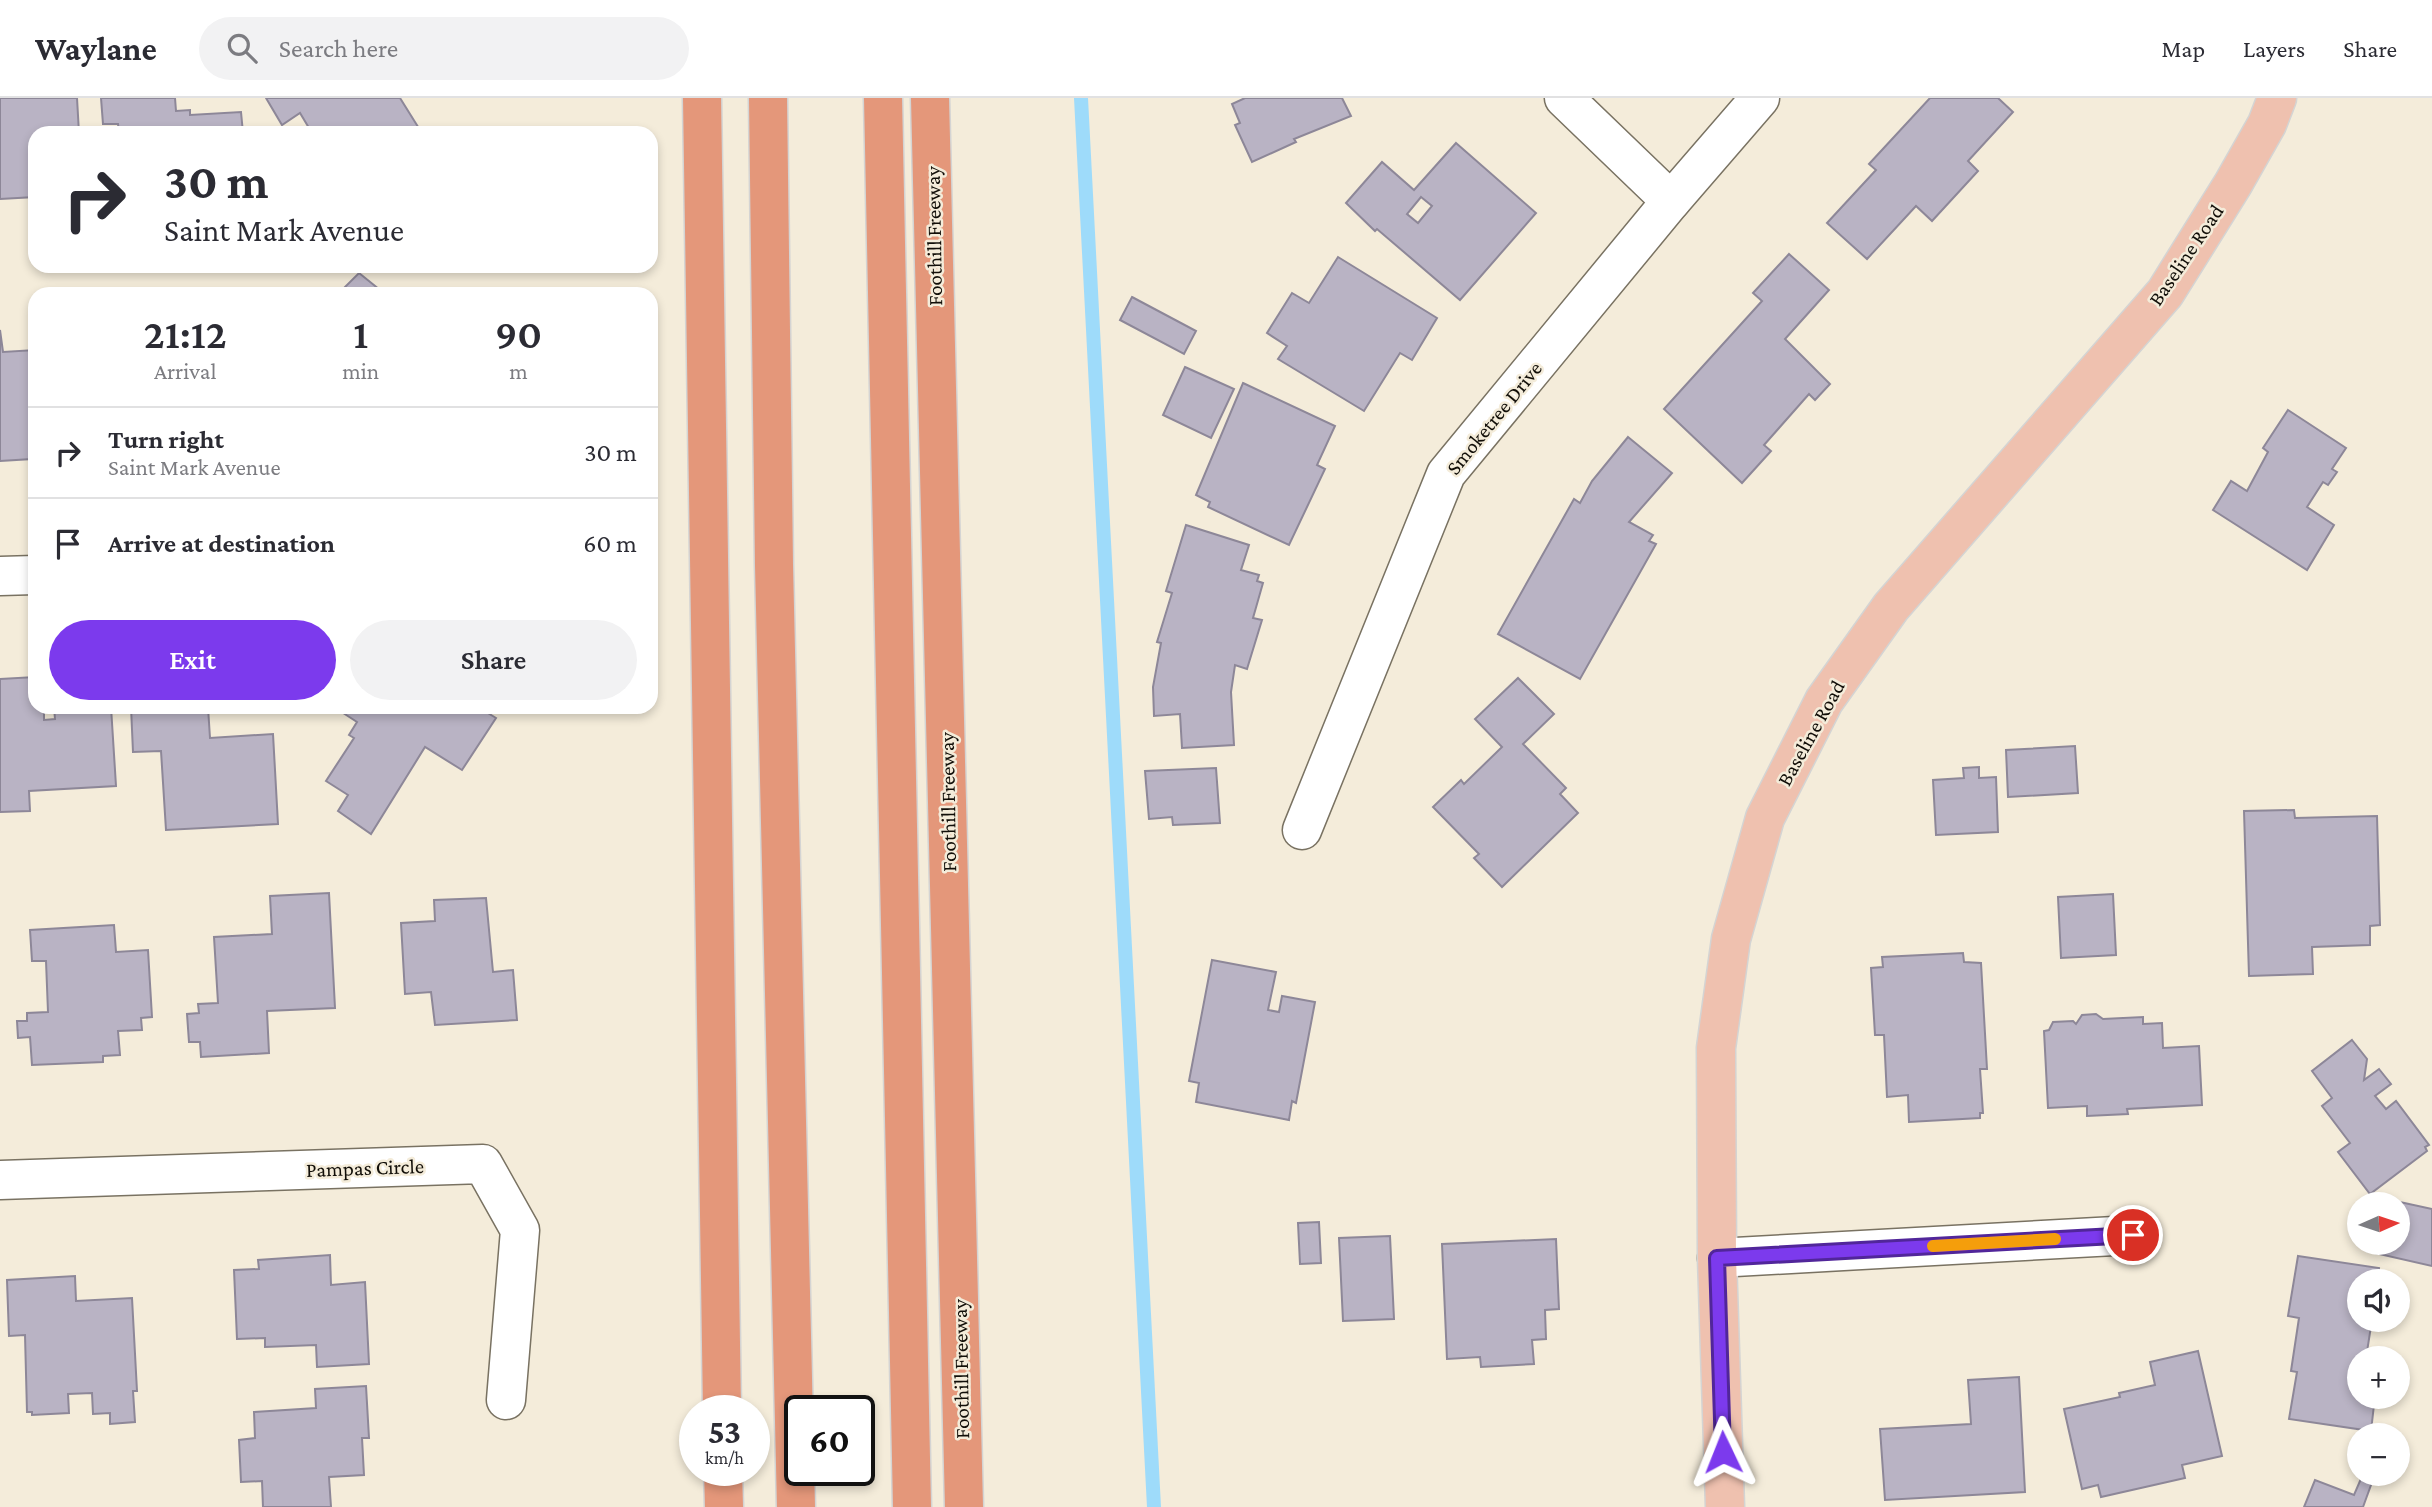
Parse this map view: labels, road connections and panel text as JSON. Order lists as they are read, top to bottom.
{
  "streets": {
    "highway": ["Foothill Freeway"],
    "main road": ["Baseline Road"],
    "street": ["Smoketree Drive", "Pampas Circle"]
  },
  "north": "right",
  "page": {
    "header": "Waylane",
    "search": "Search here",
    "nav": ["Map", "Layers", "Share"],
    "turn": ["30 m", "Saint Mark Avenue"],
    "eta": [
      "21:12",
      "Arrival",
      "1",
      "min",
      "90",
      "m"
    ],
    "list": [
      {
        "name": "Turn right",
        "note": "Saint Mark Avenue",
        "value": "30 m"
      },
      {
        "name": "Arrive at destination",
        "value": "60 m"
      }
    ],
    "buttons": ["Exit", "Share"],
    "map_buttons": ["+", "−"],
    "speed": "53 km/h",
    "limit": "60"
  }
}
